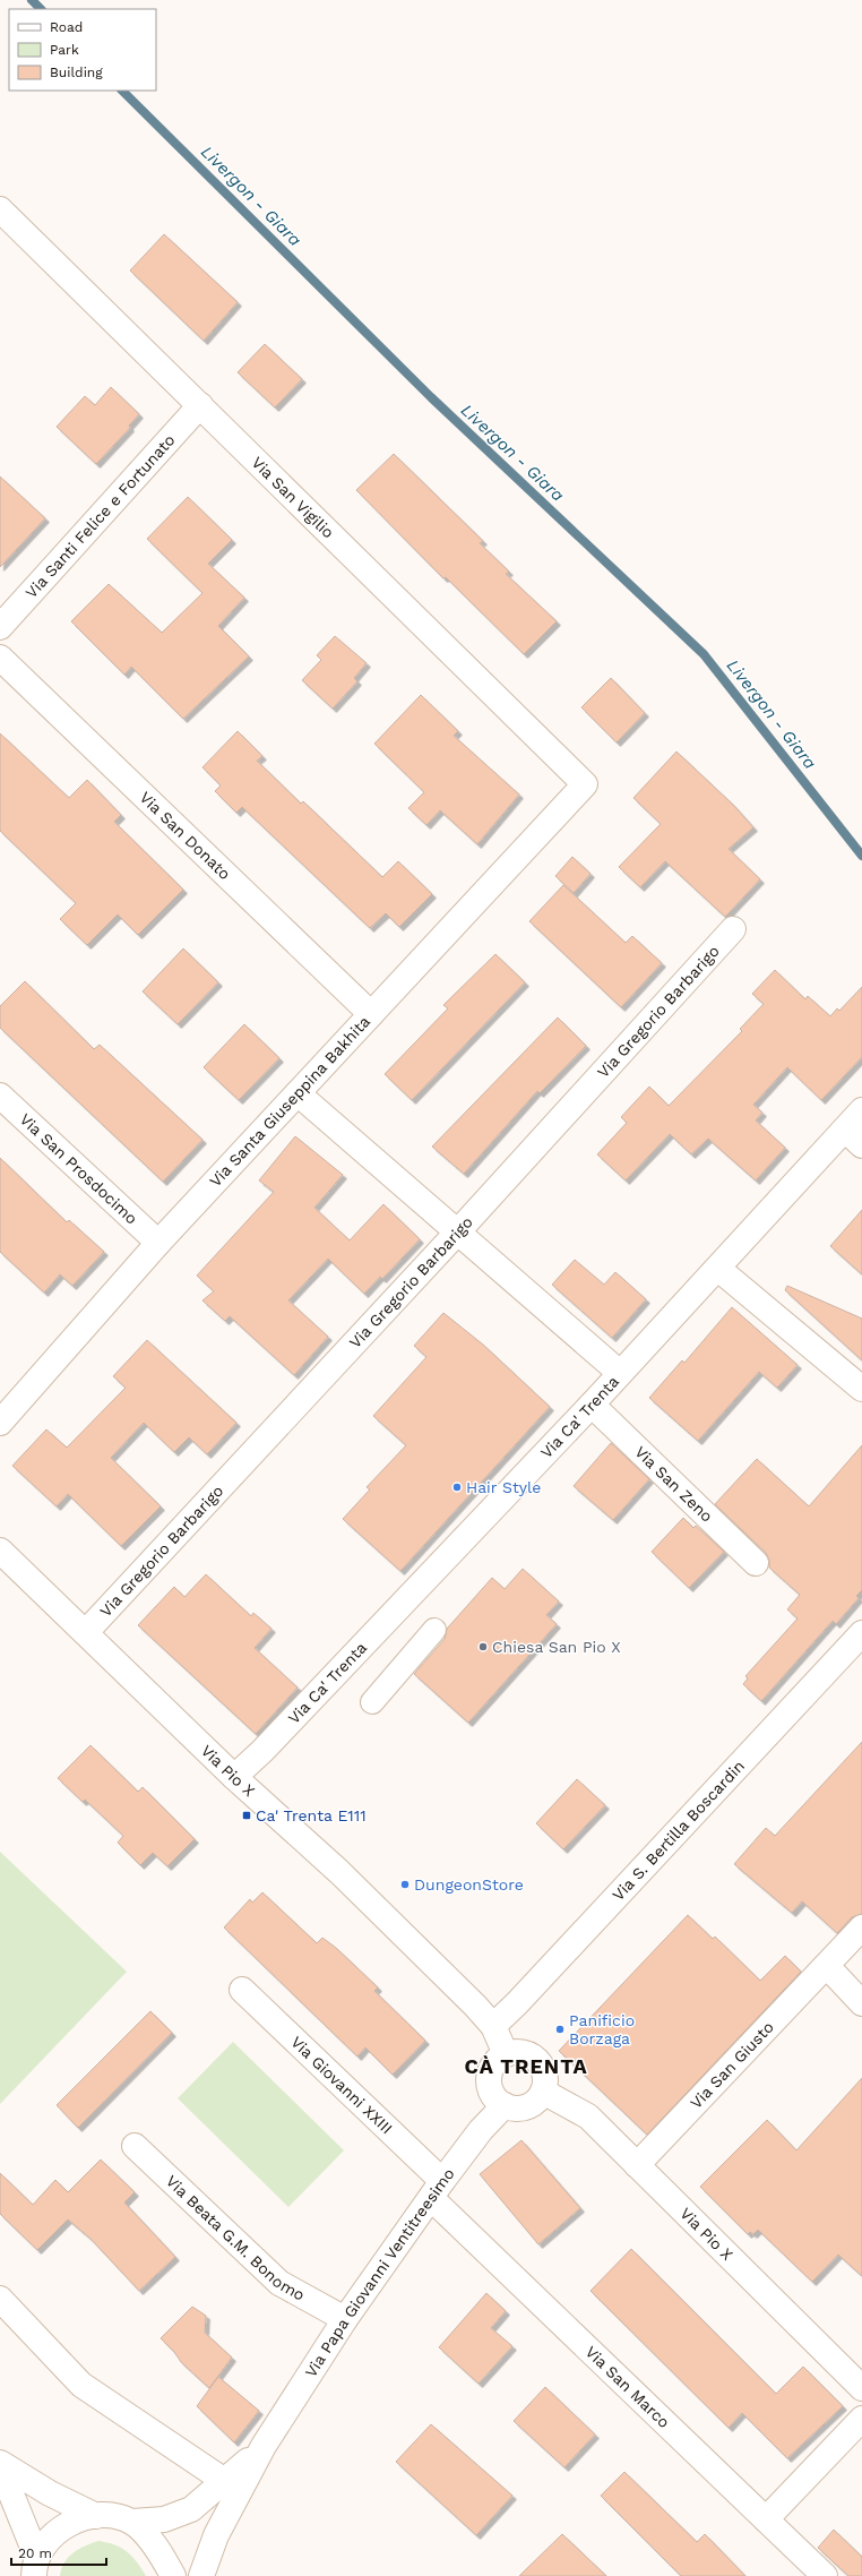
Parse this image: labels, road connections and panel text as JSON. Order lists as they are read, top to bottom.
{
  "streets": {
    "street": [
      "Via San Vigilio",
      "Via Santi Felice e Fortunato",
      "Via San Donato",
      "Via Gregorio Barbarigo",
      "Via Santa Giuseppina Bakhita",
      "Via San Prosdocimo",
      "Via Ca' Trenta",
      "Via San Zeno",
      "Via Pio X",
      "Via S. Bertilla Boscardin",
      "Via San Giusto",
      "Via Giovanni XXIII",
      "Via Beata G.M. Bonomo",
      "Via Papa Giovanni Ventitreesimo",
      "Via San Marco"
    ]
  },
  "crossings": [
    ["Via San Vigilio", "Via Santi Felice e Fortunato"],
    ["Via San Vigilio", "Via Santa Giuseppina Bakhita"],
    ["Via San Donato", "Via Santa Giuseppina Bakhita"],
    ["Via Gregorio Barbarigo", "Via Pio X"],
    ["Via Santa Giuseppina Bakhita", "Via San Prosdocimo"],
    ["Via Ca' Trenta", "Via San Zeno"],
    ["Via Ca' Trenta", "Via Pio X"],
    ["Via Pio X", "Via S. Bertilla Boscardin"],
    ["Via Pio X", "Via San Giusto"],
    ["Via Pio X", "Via Papa Giovanni Ventitreesimo"],
    ["Via Giovanni XXIII", "Via Papa Giovanni Ventitreesimo"],
    ["Via Giovanni XXIII", "Via San Marco"],
    ["Via Beata G.M. Bonomo", "Via Papa Giovanni Ventitreesimo"],
    ["Via Papa Giovanni Ventitreesimo", "Via San Marco"]
  ],
  "districts": ["CÀ TRENTA"],
  "water": ["Livergon - Giara"],
  "places": {
    "other": [
      "Hair Style",
      "Chiesa San Pio X",
      "DungeonStore",
      "Panificio Borzaga"
    ],
    "transit": ["Ca' Trenta E111"]
  },
  "legend": ["Road", "Park", "Building"],
  "scale_bar": "20 m"
}
